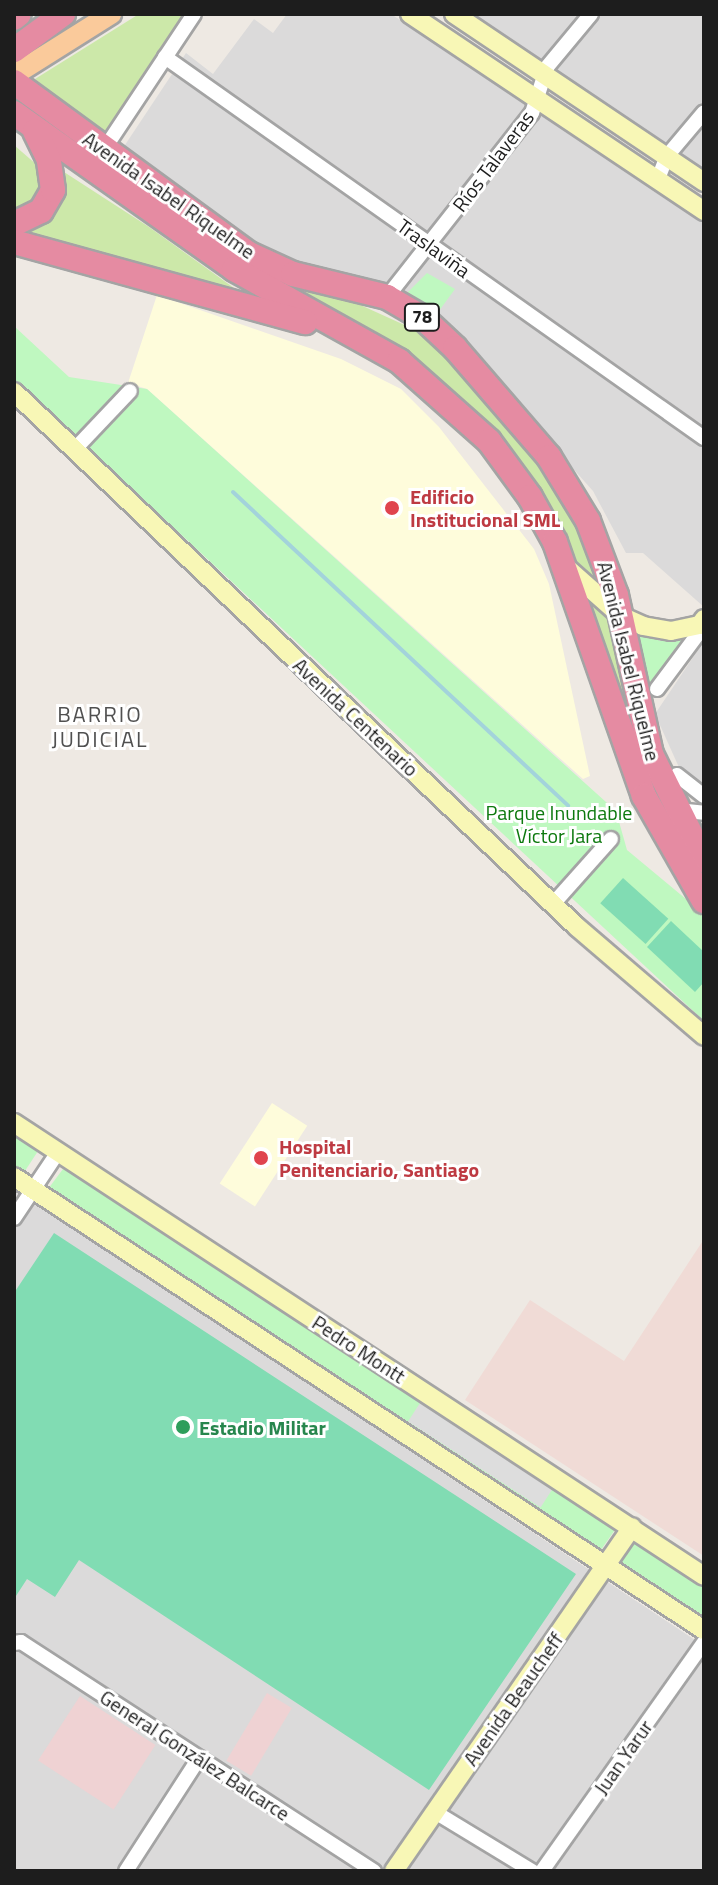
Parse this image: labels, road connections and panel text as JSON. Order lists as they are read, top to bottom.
{
  "streets": {
    "highway": ["Avenida Isabel Riquelme", "78"],
    "street": [
      "Ríos Talaveras",
      "Traslaviña",
      "Avenida Centenario",
      "Pedro Montt",
      "Avenida Beaucheff",
      "General González Balcarce",
      "Juan Yarur"
    ]
  },
  "crossings": [
    ["Ríos Talaveras", "Avenida Isabel Riquelme"],
    ["Ríos Talaveras", "Traslaviña"],
    ["Pedro Montt", "Avenida Beaucheff"]
  ],
  "districts": ["BARRIO JUDICIAL"],
  "parks": ["Parque Inundable Víctor Jara"],
  "places": ["Edificio Institucional SML", "Hospital Penitenciario, Santiago", "Estadio Militar"]
}
